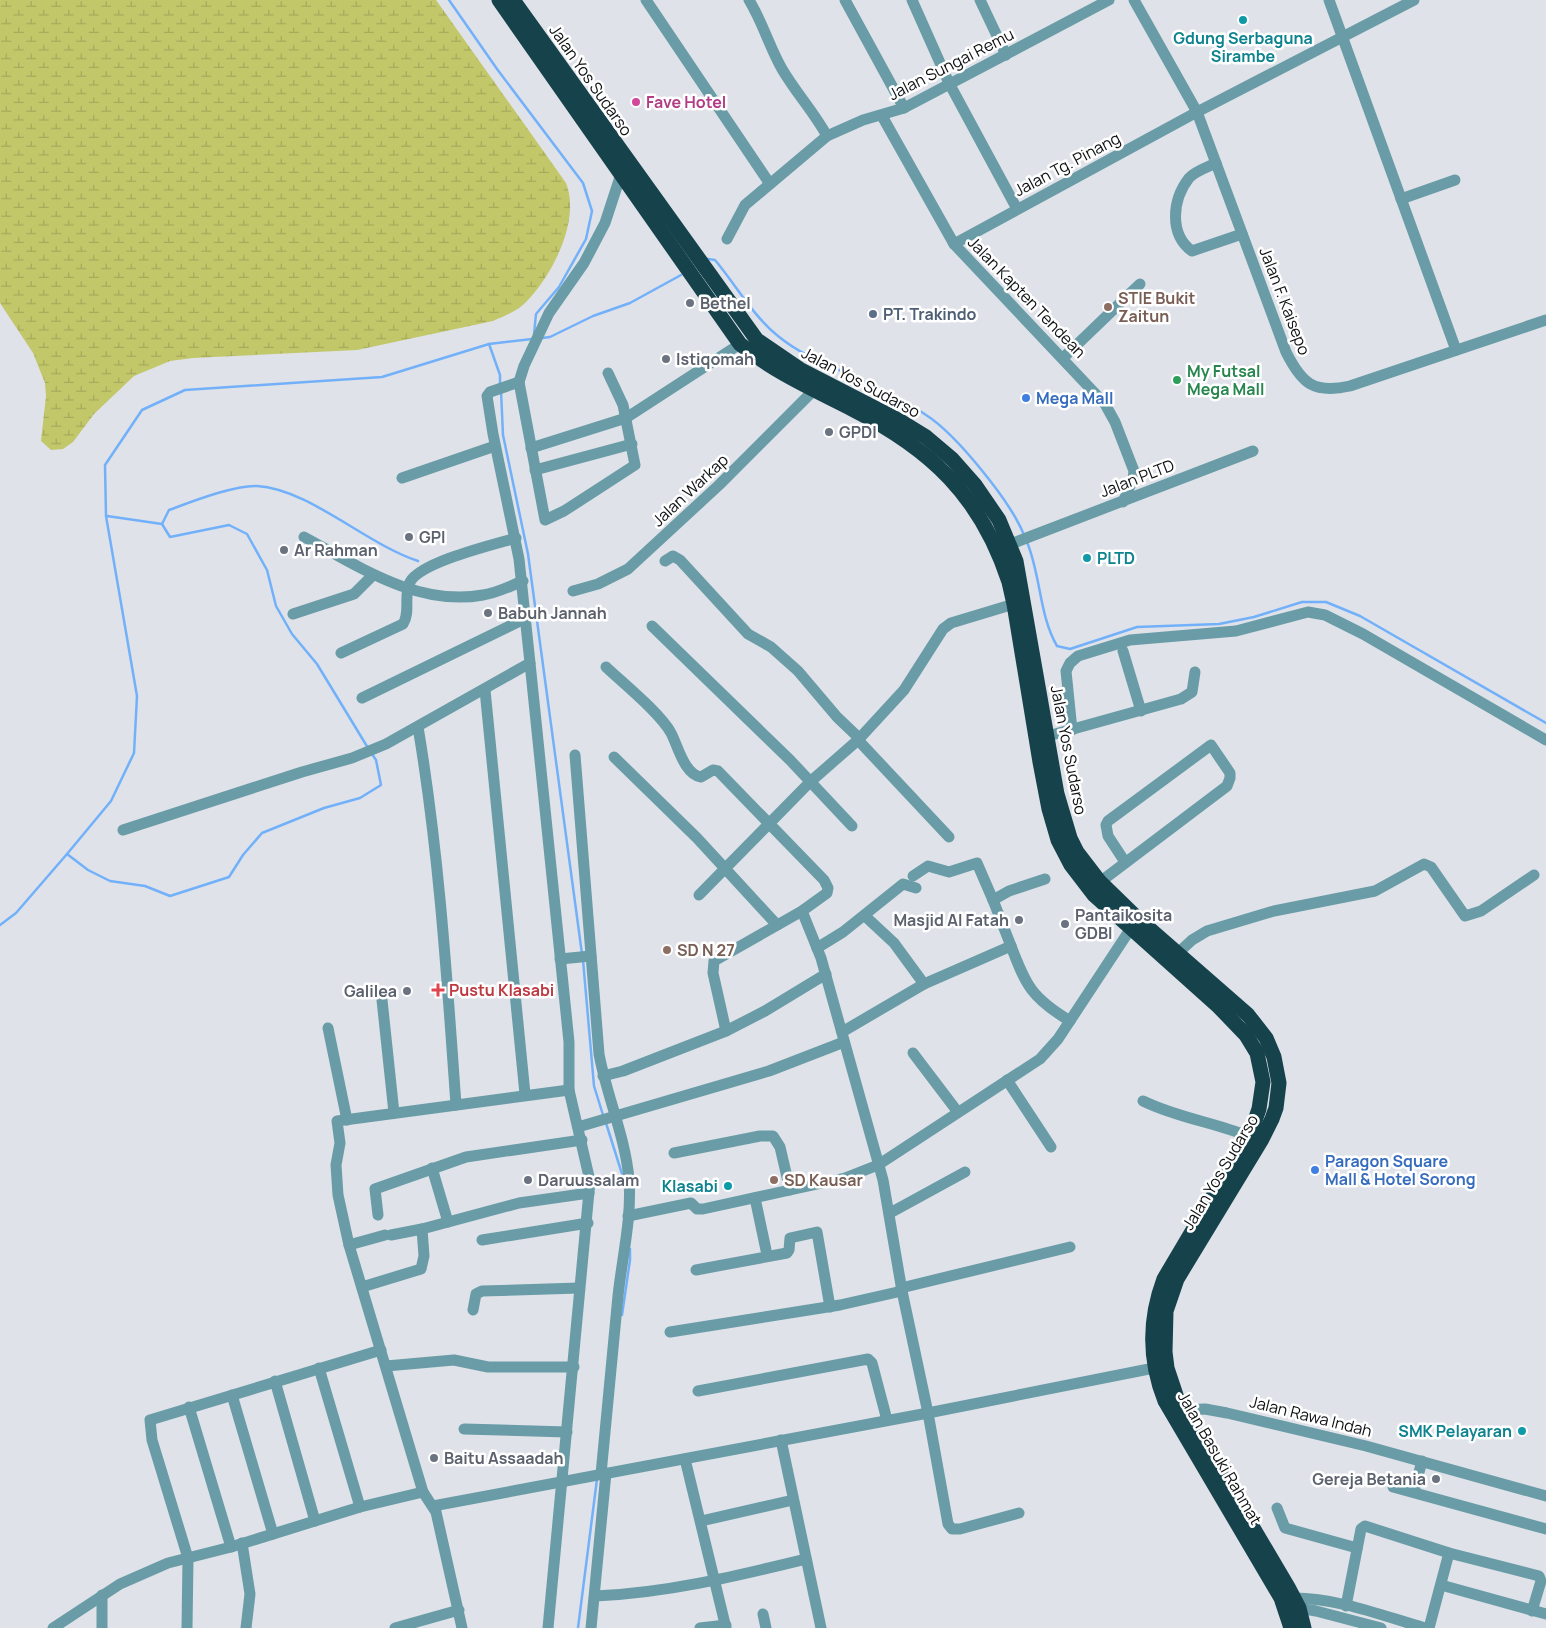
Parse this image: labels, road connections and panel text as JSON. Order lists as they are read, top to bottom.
{
  "streets": {
    "highway": ["Jalan Yos Sudarso", "Jalan Basuki Rahmat"],
    "street": [
      "Jalan Sungai Remu",
      "Jalan Tg. Pinang",
      "Jalan Kapten Tendean",
      "Jalan F. Kaisepo",
      "Jalan PLTD",
      "Jalan Warkap",
      "Jalan Rawa Indah"
    ]
  },
  "crossings": [
    ["Jalan Sungai Remu", "Jalan Kapten Tendean"],
    ["Jalan Yos Sudarso", "Jalan PLTD"],
    ["Jalan Yos Sudarso", "Jalan Rawa Indah"],
    ["Jalan Yos Sudarso", "Jalan Basuki Rahmat"],
    ["Jalan Tg. Pinang", "Jalan Kapten Tendean"],
    ["Jalan Tg. Pinang", "Jalan F. Kaisepo"],
    ["Jalan Kapten Tendean", "Jalan PLTD"],
    ["Jalan PLTD", "Jalan Basuki Rahmat"],
    ["Jalan Warkap", "Jalan Basuki Rahmat"]
  ],
  "places": {
    "other": [
      "Gdung Serbaguna Sirambe",
      "Fave Hotel",
      "Bethel",
      "STIE Bukit Zaitun",
      "PT. Trakindo",
      "Istiqomah",
      "My Futsal Mega Mall",
      "Mega Mall",
      "GPDI",
      "GPI",
      "Ar Rahman",
      "PLTD",
      "Babuh Jannah",
      "Masjid Al Fatah",
      "Pantaikosita GDBI",
      "SD N 27",
      "Galilea",
      "Paragon Square Mall & Hotel Sorong",
      "Daruussalam",
      "SD Kausar",
      "Klasabi",
      "SMK Pelayaran",
      "Baitu Assaadah",
      "Gereja Betania"
    ],
    "health": ["Pustu Klasabi"]
  }
}
